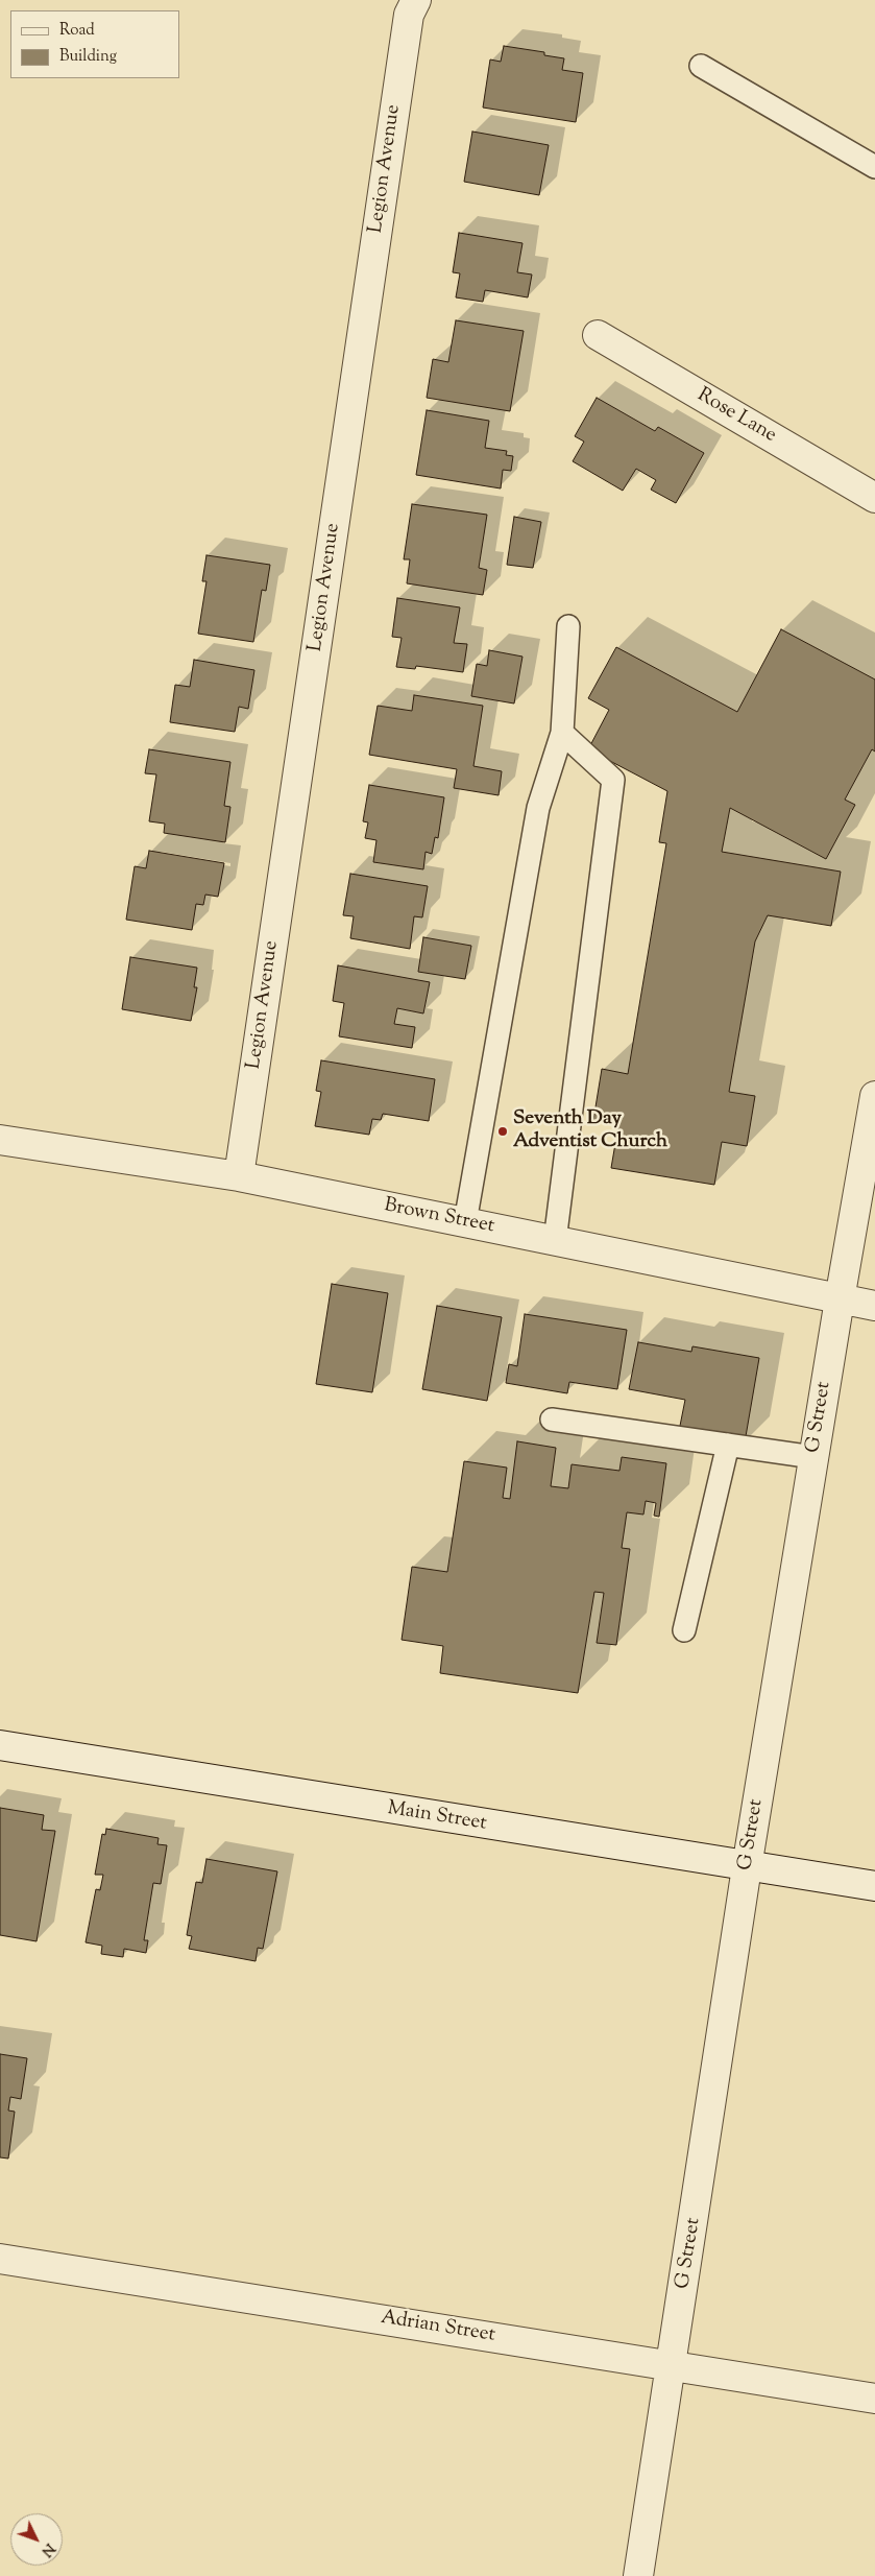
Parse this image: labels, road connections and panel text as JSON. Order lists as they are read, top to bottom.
{
  "streets": {
    "street": [
      "Legion Avenue",
      "Rose Lane",
      "Brown Street",
      "G Street",
      "Main Street",
      "Adrian Street"
    ]
  },
  "crossings": [
    ["Legion Avenue", "Brown Street"],
    ["Brown Street", "G Street"],
    ["G Street", "Main Street"],
    ["G Street", "Adrian Street"]
  ],
  "places": ["Seventh Day Adventist Church"],
  "legend": ["Road", "Building"],
  "north": "bottom right"
}
